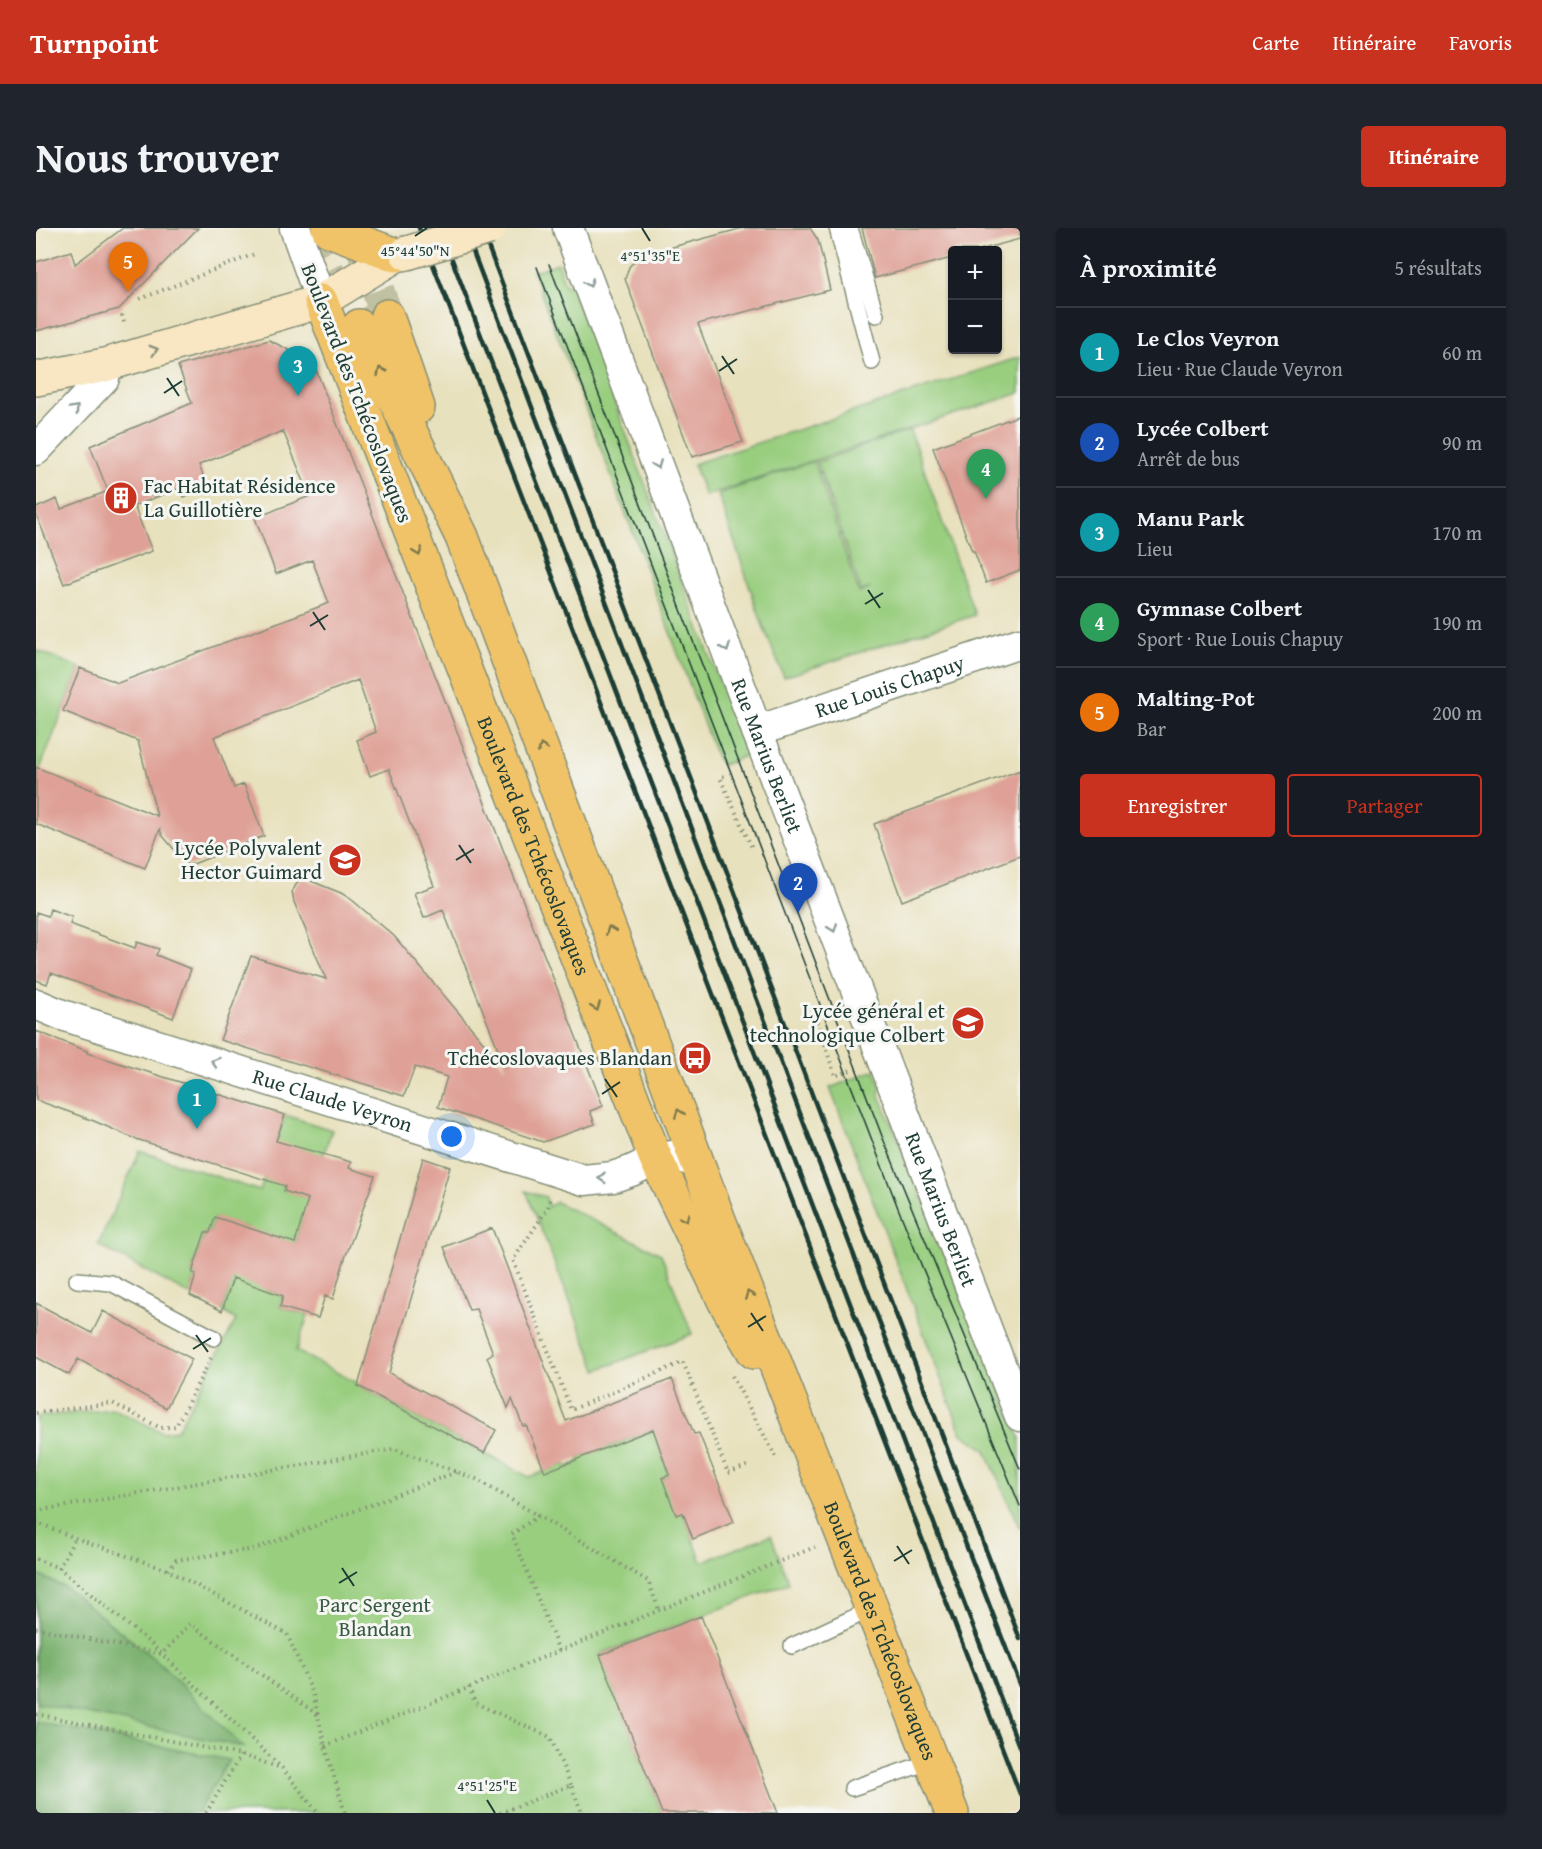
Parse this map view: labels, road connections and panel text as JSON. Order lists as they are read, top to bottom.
{
  "streets": {
    "main road": ["Boulevard des Tchécoslovaques"],
    "street": ["Rue Louis Chapuy", "Rue Marius Berliet", "Rue Claude Veyron"]
  },
  "crossings": [
    ["Boulevard des Tchécoslovaques", "Rue Claude Veyron"],
    ["Rue Louis Chapuy", "Rue Marius Berliet"]
  ],
  "one_way": ["Rue Marius Berliet", "Rue Claude Veyron"],
  "parks": ["Parc Sergent Blandan"],
  "places": {
    "building": ["Fac Habitat Résidence La Guillotière"],
    "school or university": ["Lycée Polyvalent Hector Guimard", "Lycée général et technologique Colbert"],
    "bus stop": ["Tchécoslovaques Blandan"]
  },
  "page": {
    "header": "Turnpoint",
    "nav": ["Carte", "Itinéraire", "Favoris"],
    "title": "Nous trouver",
    "buttons": [
      "Itinéraire",
      ["Enregistrer", "Partager"]
    ],
    "heading": ["À proximité", "5 résultats"],
    "pins": [
      "5",
      "3",
      "4",
      "2",
      "1"
    ],
    "map_buttons": ["+", "−"],
    "list": [
      {
        "mark": "1",
        "name": "Le Clos Veyron",
        "note": "Lieu · Rue Claude Veyron",
        "value": "60 m"
      },
      {
        "mark": "2",
        "name": "Lycée Colbert",
        "note": "Arrêt de bus",
        "value": "90 m"
      },
      {
        "mark": "3",
        "name": "Manu Park",
        "note": "Lieu",
        "value": "170 m"
      },
      {
        "mark": "4",
        "name": "Gymnase Colbert",
        "note": "Sport · Rue Louis Chapuy",
        "value": "190 m"
      },
      {
        "mark": "5",
        "name": "Malting-Pot",
        "note": "Bar",
        "value": "200 m"
      }
    ]
  },
  "coordinates": ["45°44'50\"N", "4°51'35\"E", "4°51'25\"E"]
}
